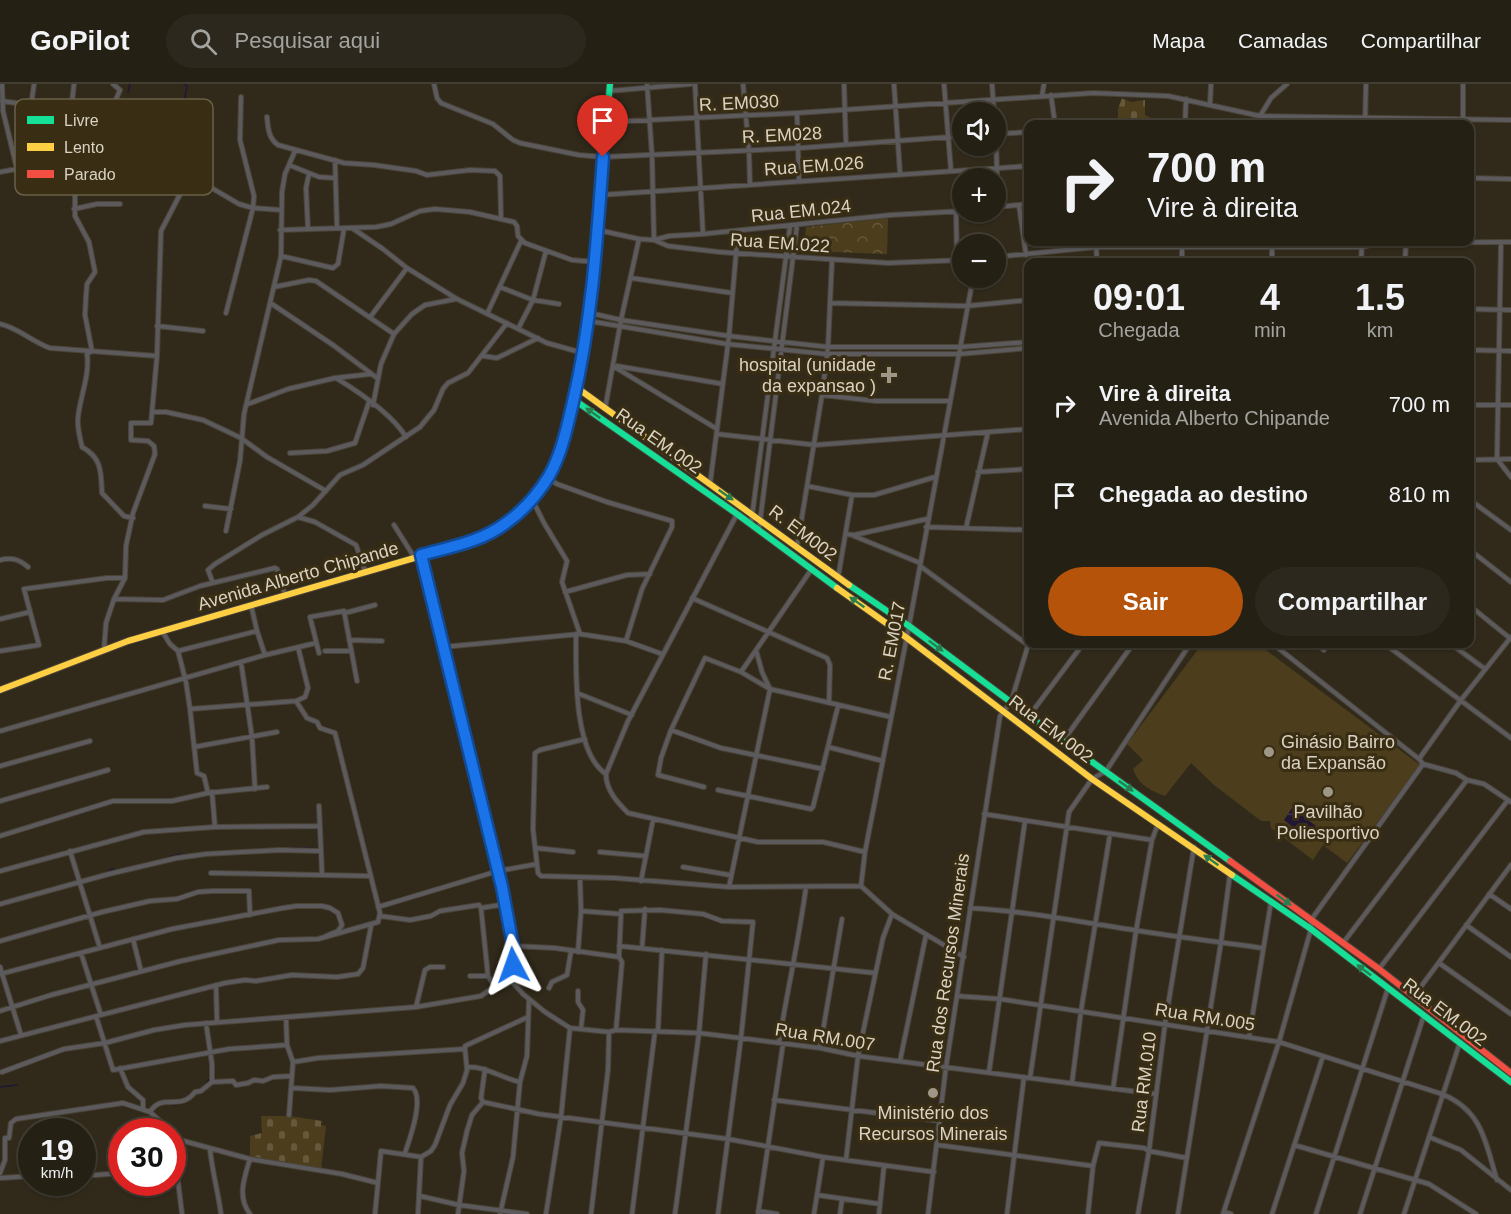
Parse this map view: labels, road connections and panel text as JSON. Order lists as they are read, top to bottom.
{
  "streets": {
    "street": [
      "R. EM030",
      "R. EM028",
      "Rua EM.026",
      "Rua EM.024",
      "Rua EM.022",
      "Rua EM.002",
      "R. EM002",
      "Avenida Alberto Chipande",
      "R. EM017",
      "Rua dos Recursos Minerais",
      "Rua RM.005",
      "Rua RM.007",
      "Rua RM.010"
    ]
  },
  "crossings": [
    ["R. EM030", "Avenida Alberto Chipande"],
    ["R. EM028", "Avenida Alberto Chipande"],
    ["Rua EM.026", "Avenida Alberto Chipande"],
    ["Rua EM.024", "Rua EM.022"],
    ["Rua EM.022", "Avenida Alberto Chipande"],
    ["Rua EM.002", "R. EM002"],
    ["Rua EM.002", "Avenida Alberto Chipande"],
    ["Rua EM.002", "R. EM017"],
    ["Rua EM.002", "Rua dos Recursos Minerais"],
    ["Rua EM.002", "Rua RM.010"],
    ["R. EM002", "Avenida Alberto Chipande"],
    ["R. EM002", "R. EM017"],
    ["Rua dos Recursos Minerais", "Rua RM.005"],
    ["Rua dos Recursos Minerais", "Rua RM.007"],
    ["Rua RM.005", "Rua RM.010"],
    ["Rua RM.007", "Rua RM.010"]
  ],
  "places": {
    "health": ["hospital (unidade da expansao )"],
    "other": ["Ginásio Bairro da Expansão", "Pavilhão Poliesportivo", "Ministério dos Recursos Minerais"]
  },
  "legend": ["Livre", "Lento", "Parado"],
  "page": {
    "header": "GoPilot",
    "search": "Pesquisar aqui",
    "nav": ["Mapa", "Camadas", "Compartilhar"],
    "map_buttons": ["+", "−"],
    "turn": ["700 m", "Vire à direita"],
    "eta": [
      "09:01",
      "Chegada",
      "4",
      "min",
      "1.5",
      "km"
    ],
    "list": [
      {
        "name": "Vire à direita",
        "note": "Avenida Alberto Chipande",
        "value": "700 m"
      },
      {
        "name": "Chegada ao destino",
        "value": "810 m"
      }
    ],
    "buttons": ["Sair", "Compartilhar"],
    "speed": "19 km/h",
    "limit": "30"
  }
}
